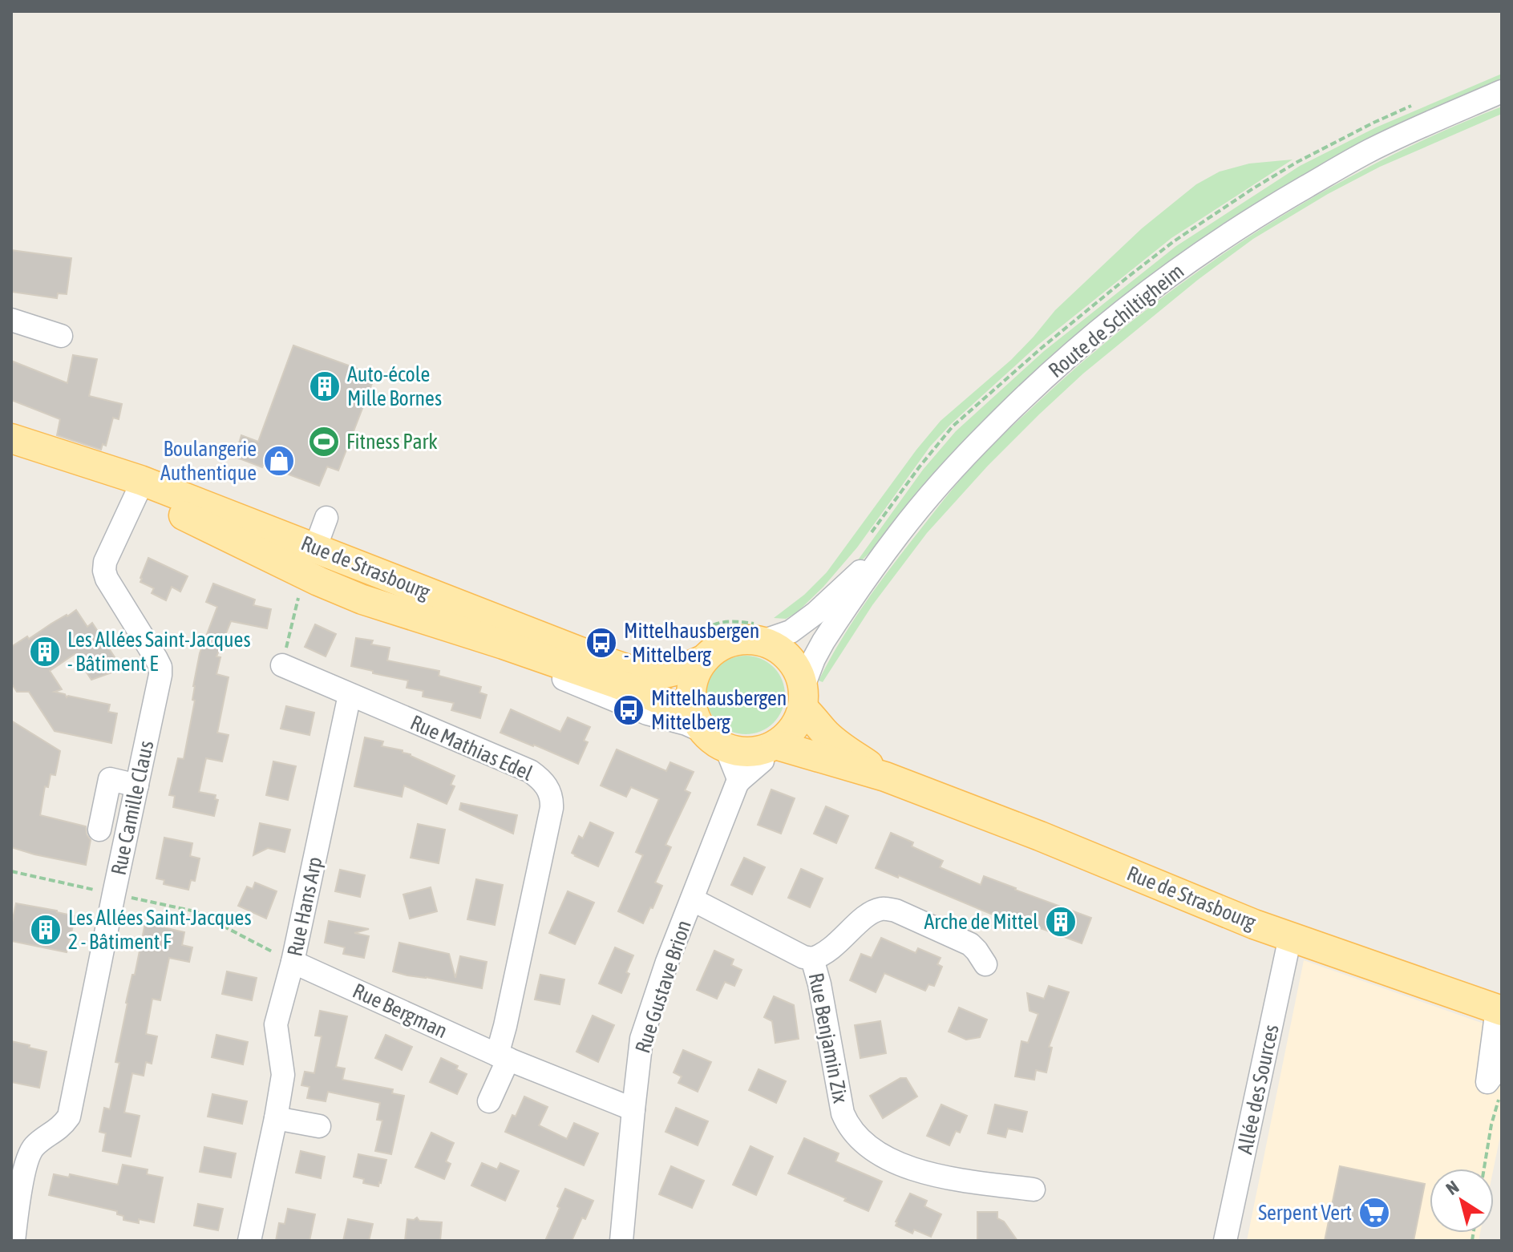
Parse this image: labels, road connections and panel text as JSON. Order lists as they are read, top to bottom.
{
  "streets": {
    "main road": ["Rue de Strasbourg"],
    "street": [
      "Route de Schiltigheim",
      "Rue Mathias Edel",
      "Rue Camille Claus",
      "Rue Hans Arp",
      "Rue Gustave Brion",
      "Rue Bergman",
      "Rue Benjamin Zix",
      "Allée des Sources"
    ]
  },
  "crossings": [
    ["Route de Schiltigheim", "Rue de Strasbourg"],
    ["Route de Schiltigheim", "Rue Gustave Brion"],
    ["Rue de Strasbourg", "Rue Camille Claus"],
    ["Rue de Strasbourg", "Rue Gustave Brion"],
    ["Rue de Strasbourg", "Allée des Sources"],
    ["Rue Mathias Edel", "Rue Hans Arp"],
    ["Rue Mathias Edel", "Rue Bergman"],
    ["Rue Hans Arp", "Rue Bergman"],
    ["Rue Gustave Brion", "Rue Bergman"],
    ["Rue Gustave Brion", "Rue Benjamin Zix"]
  ],
  "places": {
    "building": [
      "Auto-école Mille Bornes",
      "Les Allées Saint-Jacques - Bâtiment E",
      "Arche de Mittel",
      "Les Allées Saint-Jacques 2 - Bâtiment F"
    ],
    "sports": ["Fitness Park"],
    "shop": ["Boulangerie Authentique"],
    "bus stop": ["Mittelhausbergen - Mittelberg", "Mittelhausbergen Mittelberg"],
    "supermarket": ["Serpent Vert"]
  },
  "north": "top left"
}
